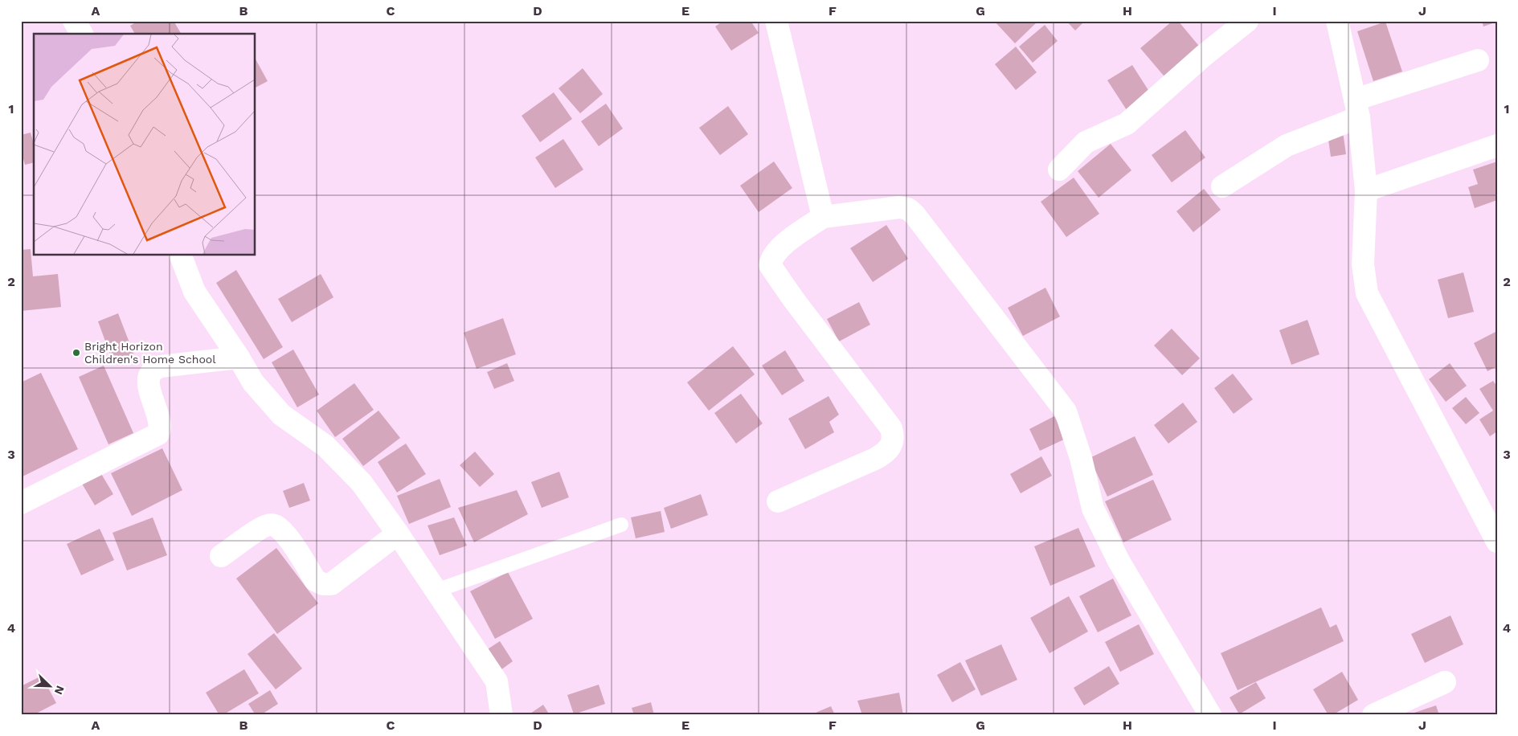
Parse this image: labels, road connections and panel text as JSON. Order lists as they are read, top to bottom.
{
  "places": ["Bright Horizon Children's Home School"],
  "north": "bottom right",
  "grid": {
    "columns": [
      "A",
      "B",
      "C",
      "D",
      "E",
      "F",
      "G",
      "H",
      "I",
      "J"
    ],
    "rows": [
      "1",
      "2",
      "3",
      "4"
    ]
  }
}
